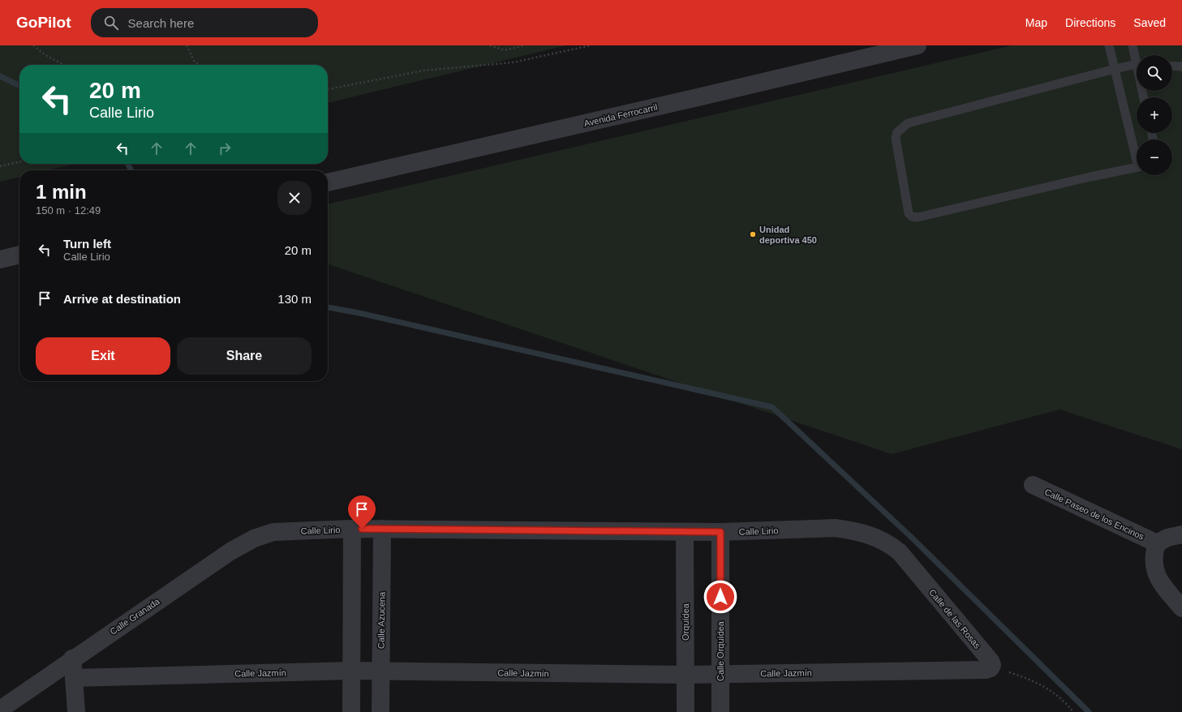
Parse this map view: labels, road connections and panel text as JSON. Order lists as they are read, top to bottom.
{
  "streets": {
    "street": [
      "Avenida Ferrocarril",
      "Calle Paseo de los Encinos",
      "Calle Lirio",
      "Calle Granada",
      "Calle de las Rosas",
      "Calle Azucena",
      "Orquídea",
      "Calle Orquídea",
      "Calle Jazmín"
    ]
  },
  "crossings": [
    ["Calle Lirio", "Calle Granada"],
    ["Calle Lirio", "Calle de las Rosas"],
    ["Calle Lirio", "Calle Azucena"],
    ["Calle Lirio", "Orquídea"],
    ["Calle Lirio", "Calle Orquídea"],
    ["Calle de las Rosas", "Calle Jazmín"],
    ["Calle Azucena", "Calle Jazmín"],
    ["Orquídea", "Calle Jazmín"],
    ["Calle Orquídea", "Calle Jazmín"]
  ],
  "places": ["Unidad deportiva 450"],
  "page": {
    "header": "GoPilot",
    "search": "Search here",
    "nav": ["Map", "Directions", "Saved"],
    "map_buttons": ["+", "−"],
    "turn": ["20 m", "Calle Lirio"],
    "heading": ["1 min", "150 m · 12:49"],
    "list": [
      {
        "name": "Turn left",
        "note": "Calle Lirio",
        "value": "20 m"
      },
      {
        "name": "Arrive at destination",
        "value": "130 m"
      }
    ],
    "buttons": ["Exit", "Share"]
  }
}
